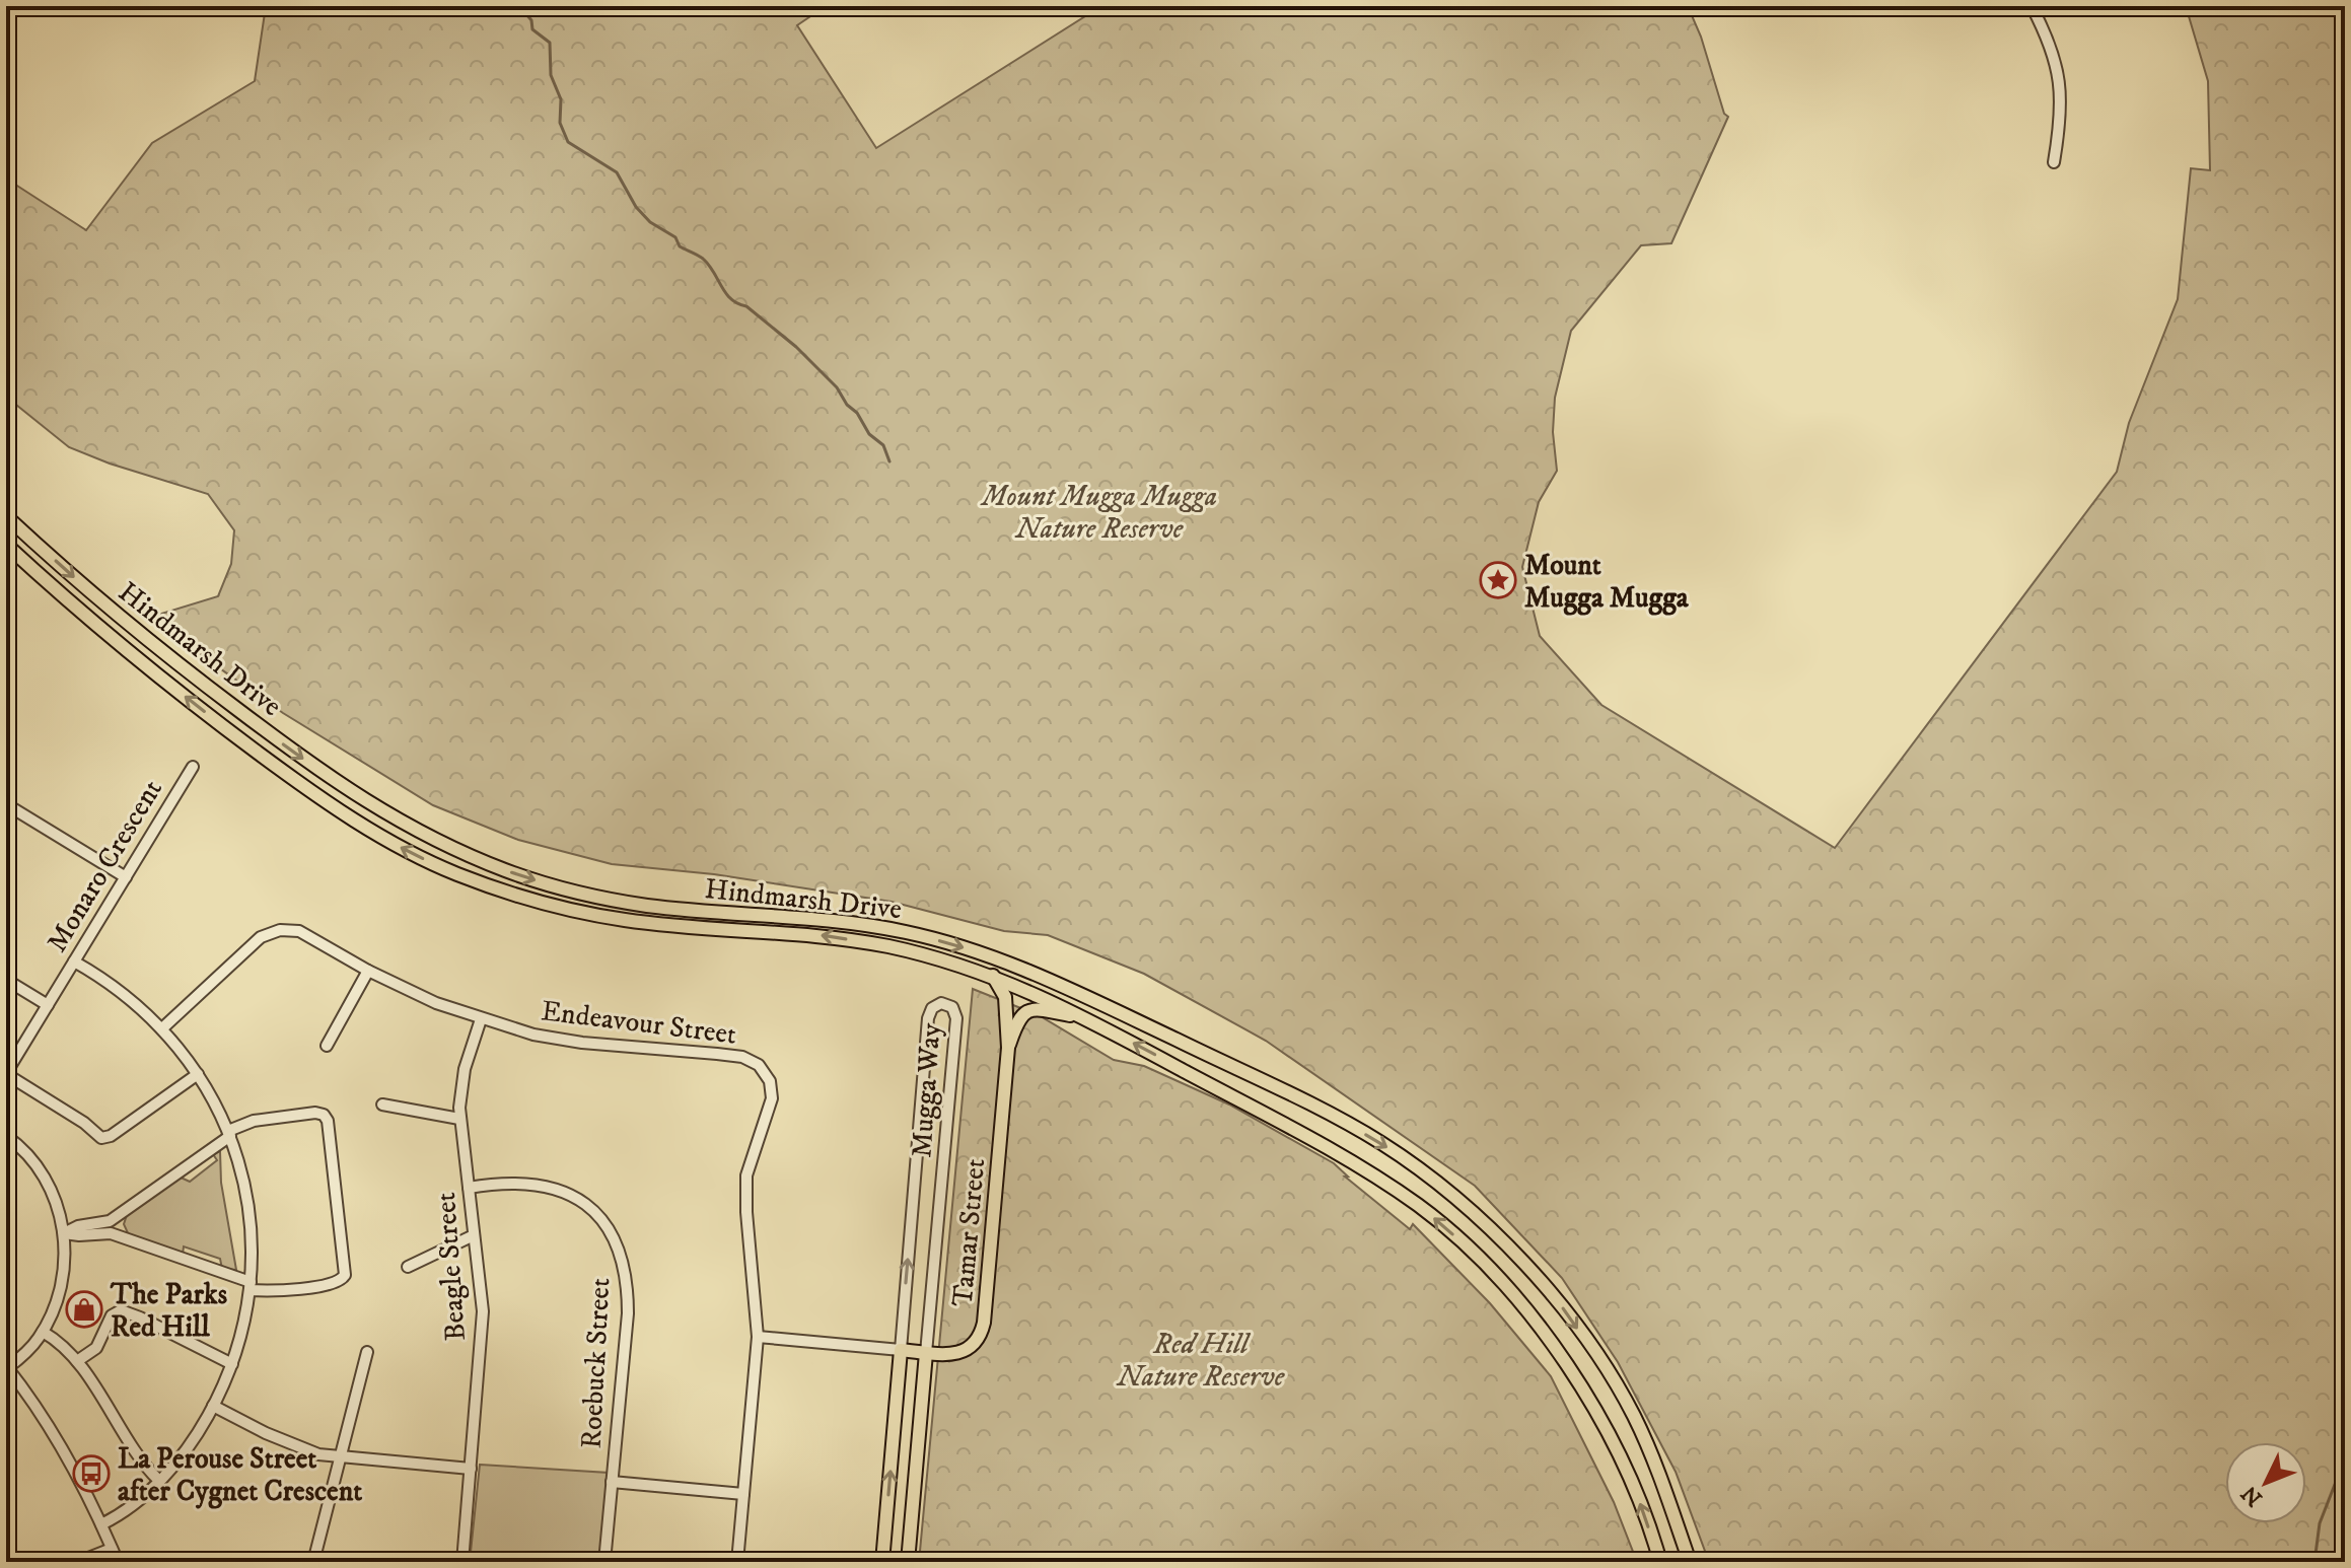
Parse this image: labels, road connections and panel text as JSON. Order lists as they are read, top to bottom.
{
  "streets": {
    "main road": ["Hindmarsh Drive", "Mugga Way", "Tamar Street"],
    "street": [
      "Monaro Crescent",
      "Endeavour Street",
      "Beagle Street",
      "Roebuck Street"
    ]
  },
  "crossings": [
    ["Hindmarsh Drive", "Tamar Street"],
    ["Endeavour Street", "Tamar Street"],
    ["Endeavour Street", "Beagle Street"],
    ["Mugga Way", "Tamar Street"],
    ["Beagle Street", "Roebuck Street"]
  ],
  "parks": ["Mount Mugga Mugga Nature Reserve", "Red Hill Nature Reserve"],
  "places": {
    "place": ["Mount Mugga Mugga"],
    "shop": ["The Parks Red Hill"],
    "bus stop": ["La Perouse Street after Cygnet Crescent"]
  },
  "north": "bottom left"
}
